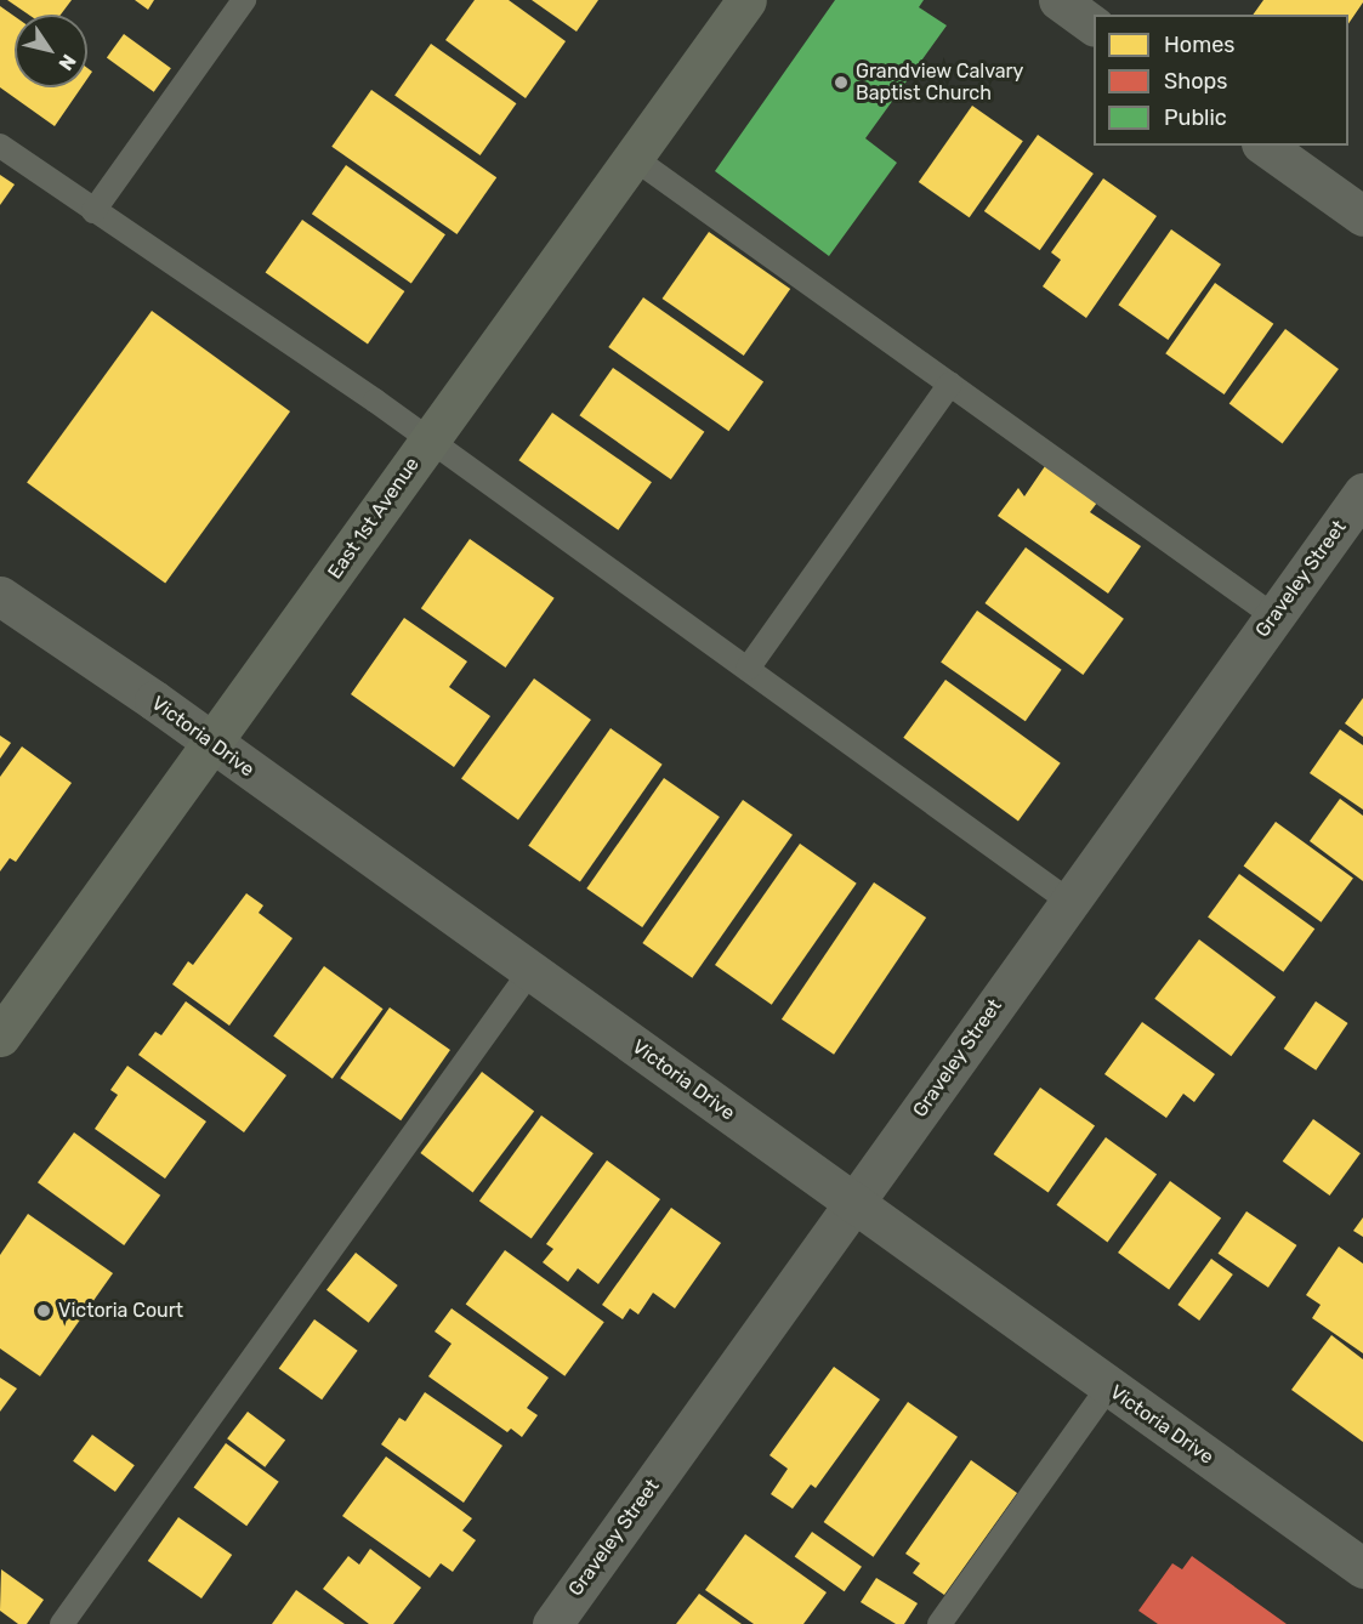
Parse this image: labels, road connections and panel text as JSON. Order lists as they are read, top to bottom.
{
  "streets": {
    "main road": ["East 1st Avenue"],
    "street": ["Graveley Street", "Victoria Drive"]
  },
  "crossings": [
    ["East 1st Avenue", "Victoria Drive"],
    ["Graveley Street", "Victoria Drive"]
  ],
  "places": ["Grandview Calvary Baptist Church", "Victoria Court"],
  "legend": ["Homes", "Shops", "Public"],
  "north": "bottom right"
}
